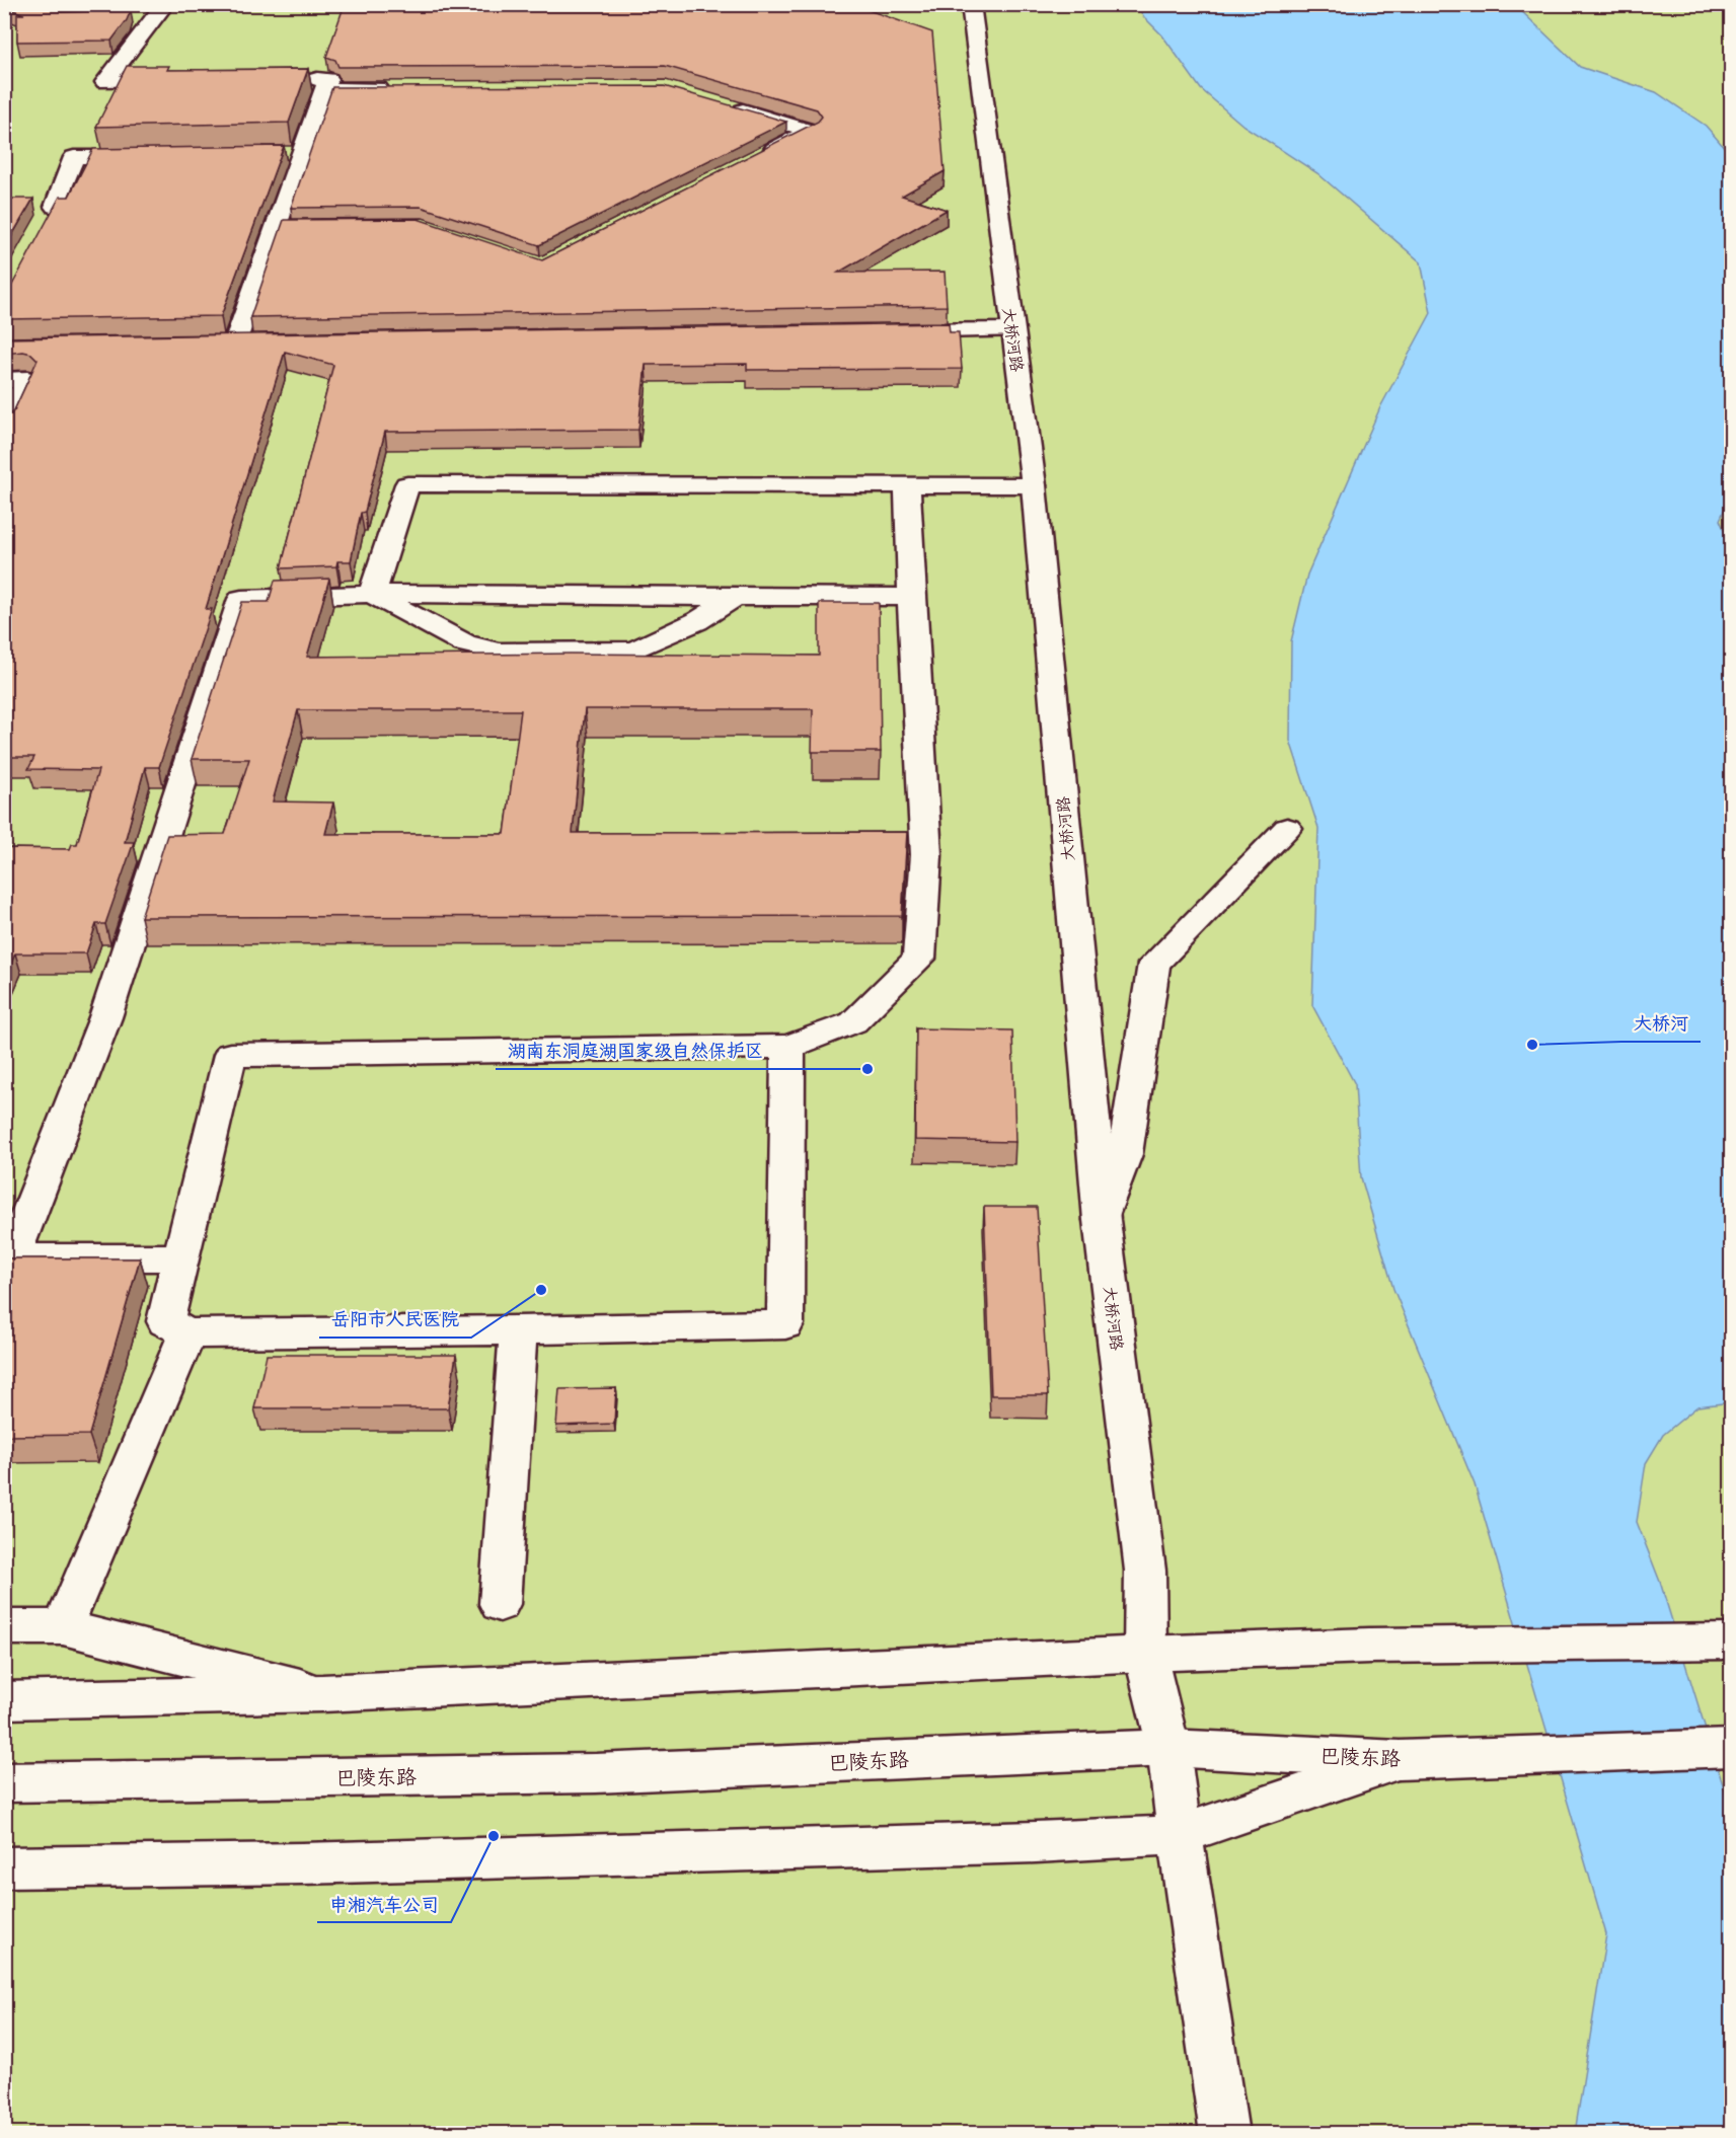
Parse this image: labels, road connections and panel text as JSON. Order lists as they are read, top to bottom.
{
  "streets": {
    "street": ["大桥河路", "巴陵东路"]
  },
  "crossings": [
    ["大桥河路", "巴陵东路"]
  ],
  "places": [
    "大桥河",
    "湖南东洞庭湖国家级自然保护区",
    "岳阳市人民医院",
    "申湘汽车公司"
  ]
}
